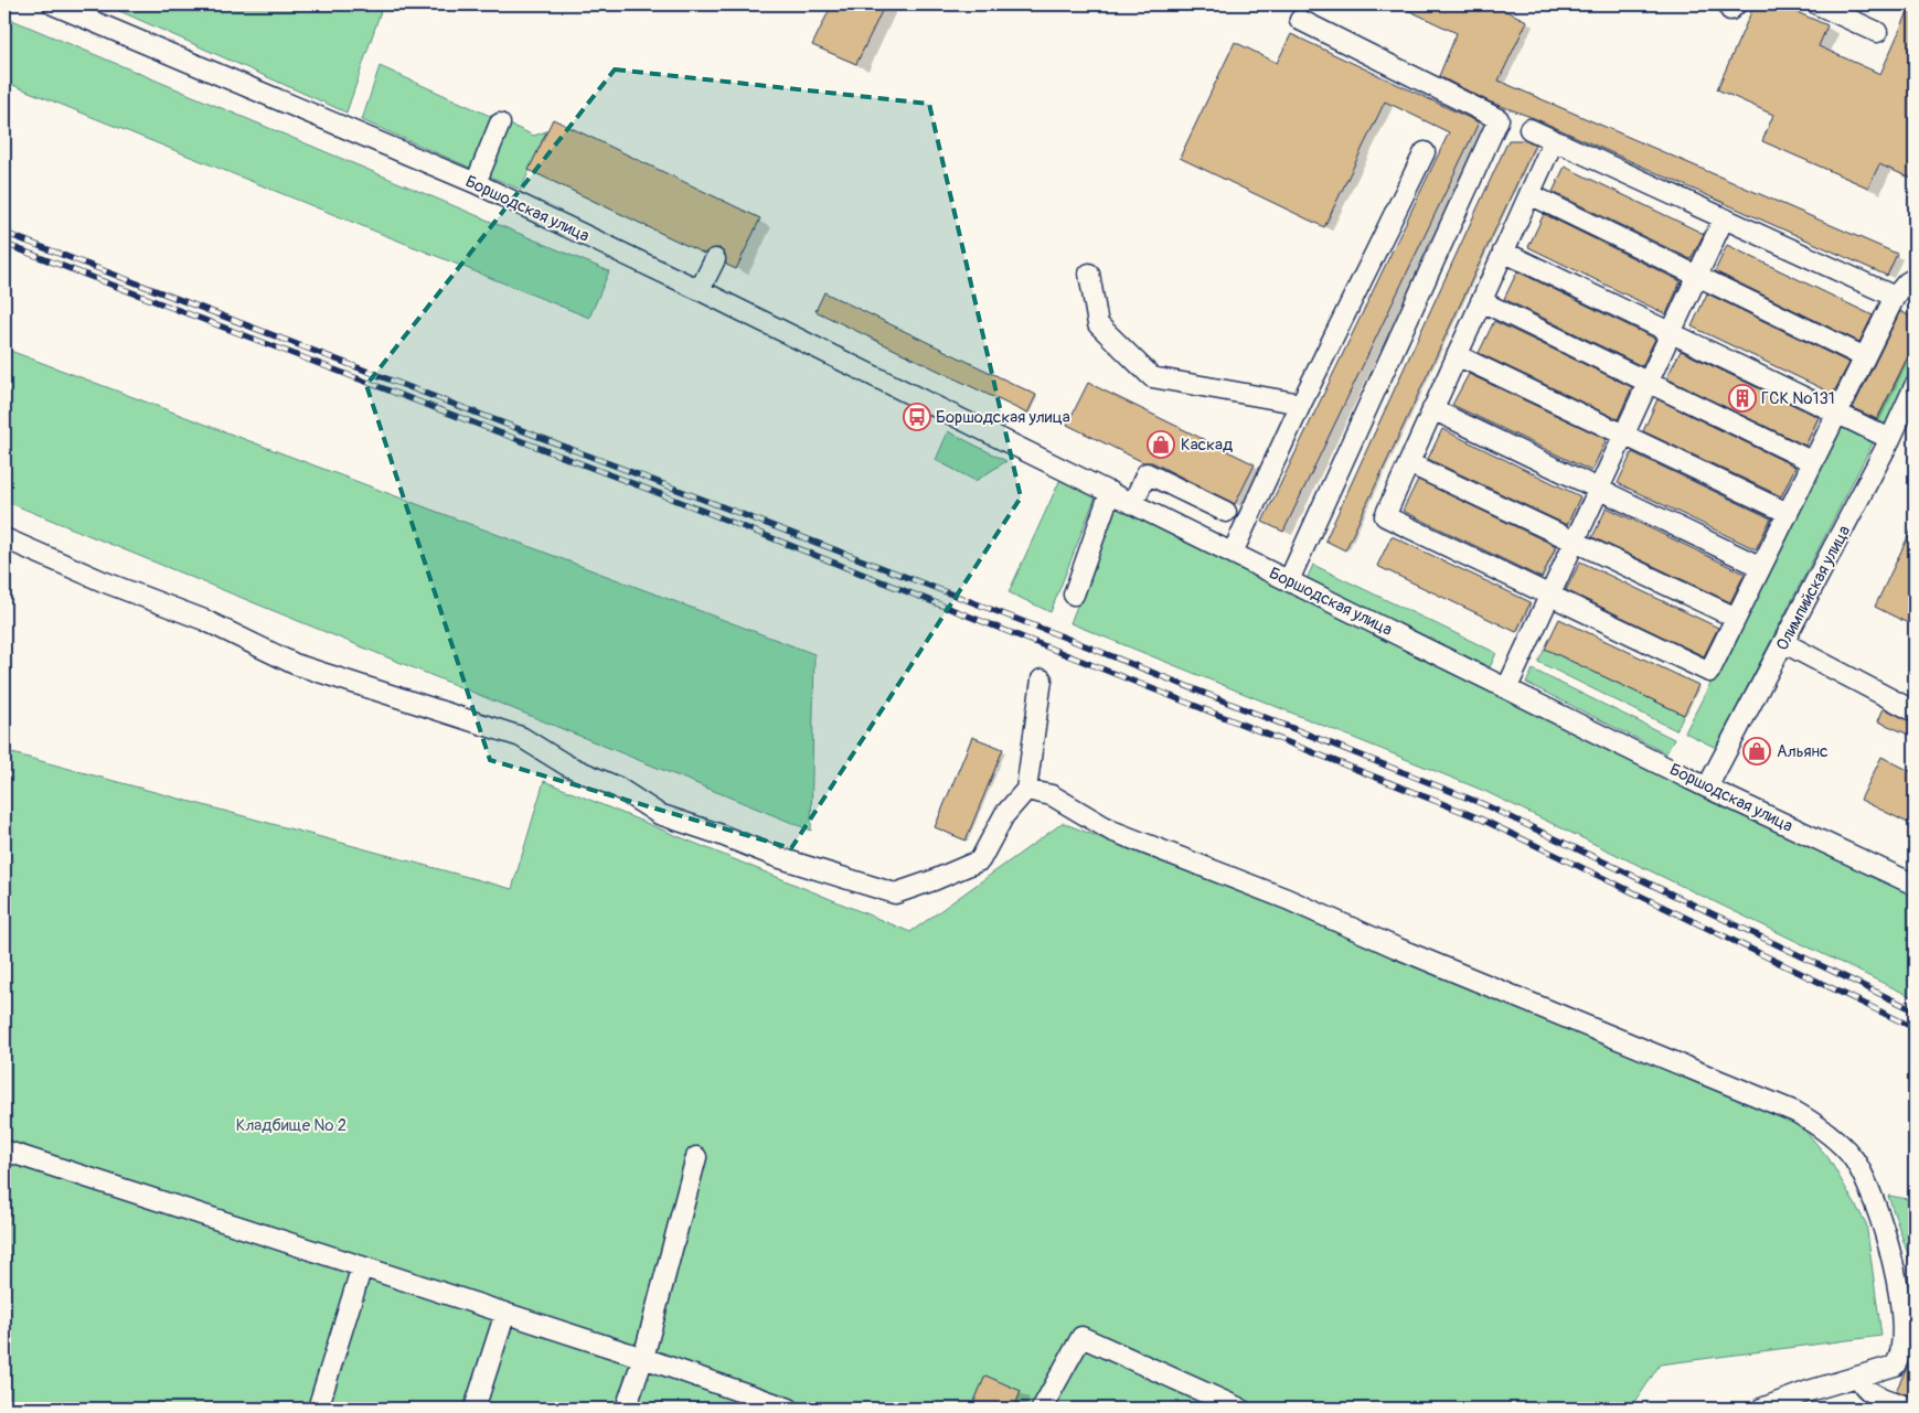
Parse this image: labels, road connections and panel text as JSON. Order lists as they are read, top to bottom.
{
  "streets": {
    "street": ["Боршодская улица", "Олимпийская улица"]
  },
  "crossings": [
    ["Боршодская улица", "Олимпийская улица"]
  ],
  "parks": ["Кладбище № 2"],
  "places": {
    "building": ["ГСК №131"],
    "bus stop": ["Боршодская улица"],
    "shop": ["Каскад", "Альянс"]
  }
}
